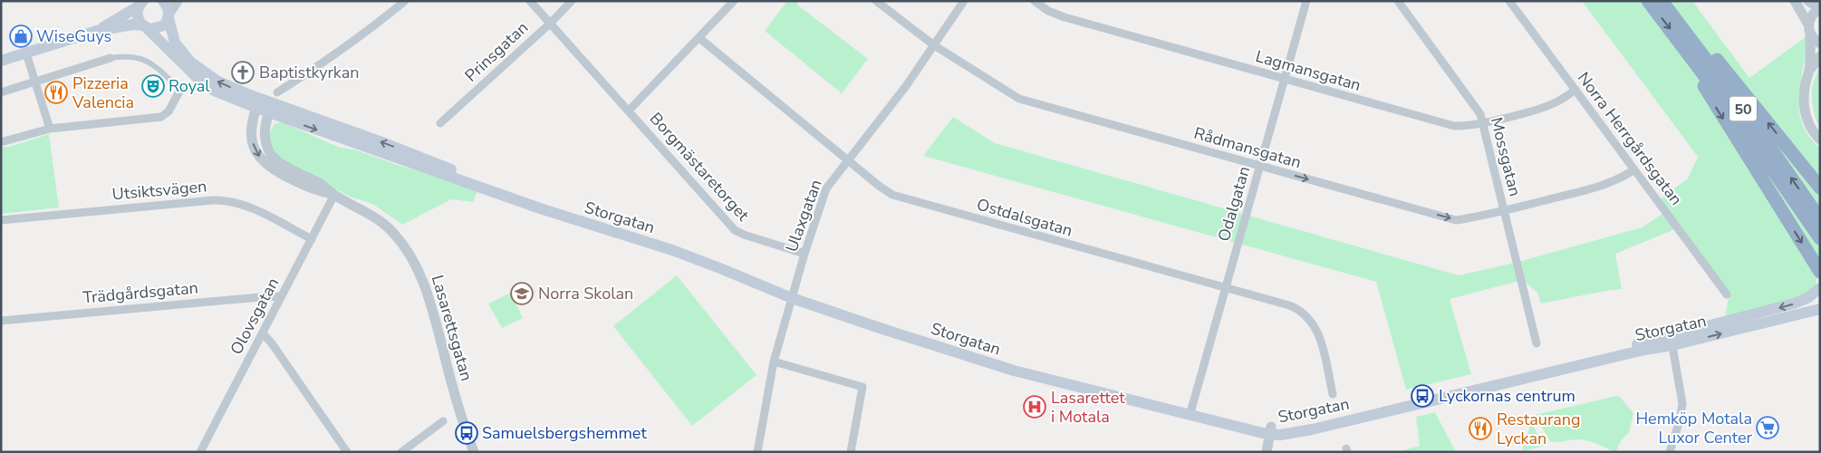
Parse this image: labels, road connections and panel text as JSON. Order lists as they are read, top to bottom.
{
  "streets": {
    "highway": ["50"],
    "main road": ["Storgatan"],
    "street": [
      "Prinsgatan",
      "Lagmansgatan",
      "Norra Herrgårdsgatan",
      "Rådmansgatan",
      "Mossgatan",
      "Borgmästaretorget",
      "Utsiktsvägen",
      "Odalgatan",
      "Ulaxgatan",
      "Ostdalsgatan",
      "Trädgårdsgatan",
      "Olovsgatan",
      "Lasarettsgatan"
    ]
  },
  "crossings": [
    ["Prinsgatan", "Borgmästaretorget"],
    ["Lagmansgatan", "Norra Herrgårdsgatan"],
    ["Lagmansgatan", "Mossgatan"],
    ["Lagmansgatan", "Odalgatan"],
    ["Norra Herrgårdsgatan", "Rådmansgatan"],
    ["Rådmansgatan", "Mossgatan"],
    ["Rådmansgatan", "Odalgatan"],
    ["Rådmansgatan", "Ulaxgatan"],
    ["Borgmästaretorget", "Ulaxgatan"],
    ["Utsiktsvägen", "Olovsgatan"],
    ["Odalgatan", "Storgatan"],
    ["Odalgatan", "Ostdalsgatan"],
    ["Ulaxgatan", "Storgatan"],
    ["Ulaxgatan", "Ostdalsgatan"],
    ["Storgatan", "Lasarettsgatan"],
    ["Trädgårdsgatan", "Olovsgatan"],
    ["Olovsgatan", "Lasarettsgatan"]
  ],
  "places": {
    "shop": ["WiseGuys"],
    "church": ["Baptistkyrkan"],
    "theatre": ["Royal"],
    "restaurant": ["Pizzeria Valencia", "Restaurang Lyckan"],
    "school or university": ["Norra Skolan"],
    "bus stop": ["Lyckornas centrum", "Samuelsbergshemmet"],
    "hospital": ["Lasarettet i Motala"],
    "supermarket": ["Hemköp Motala Luxor Center"]
  }
}
